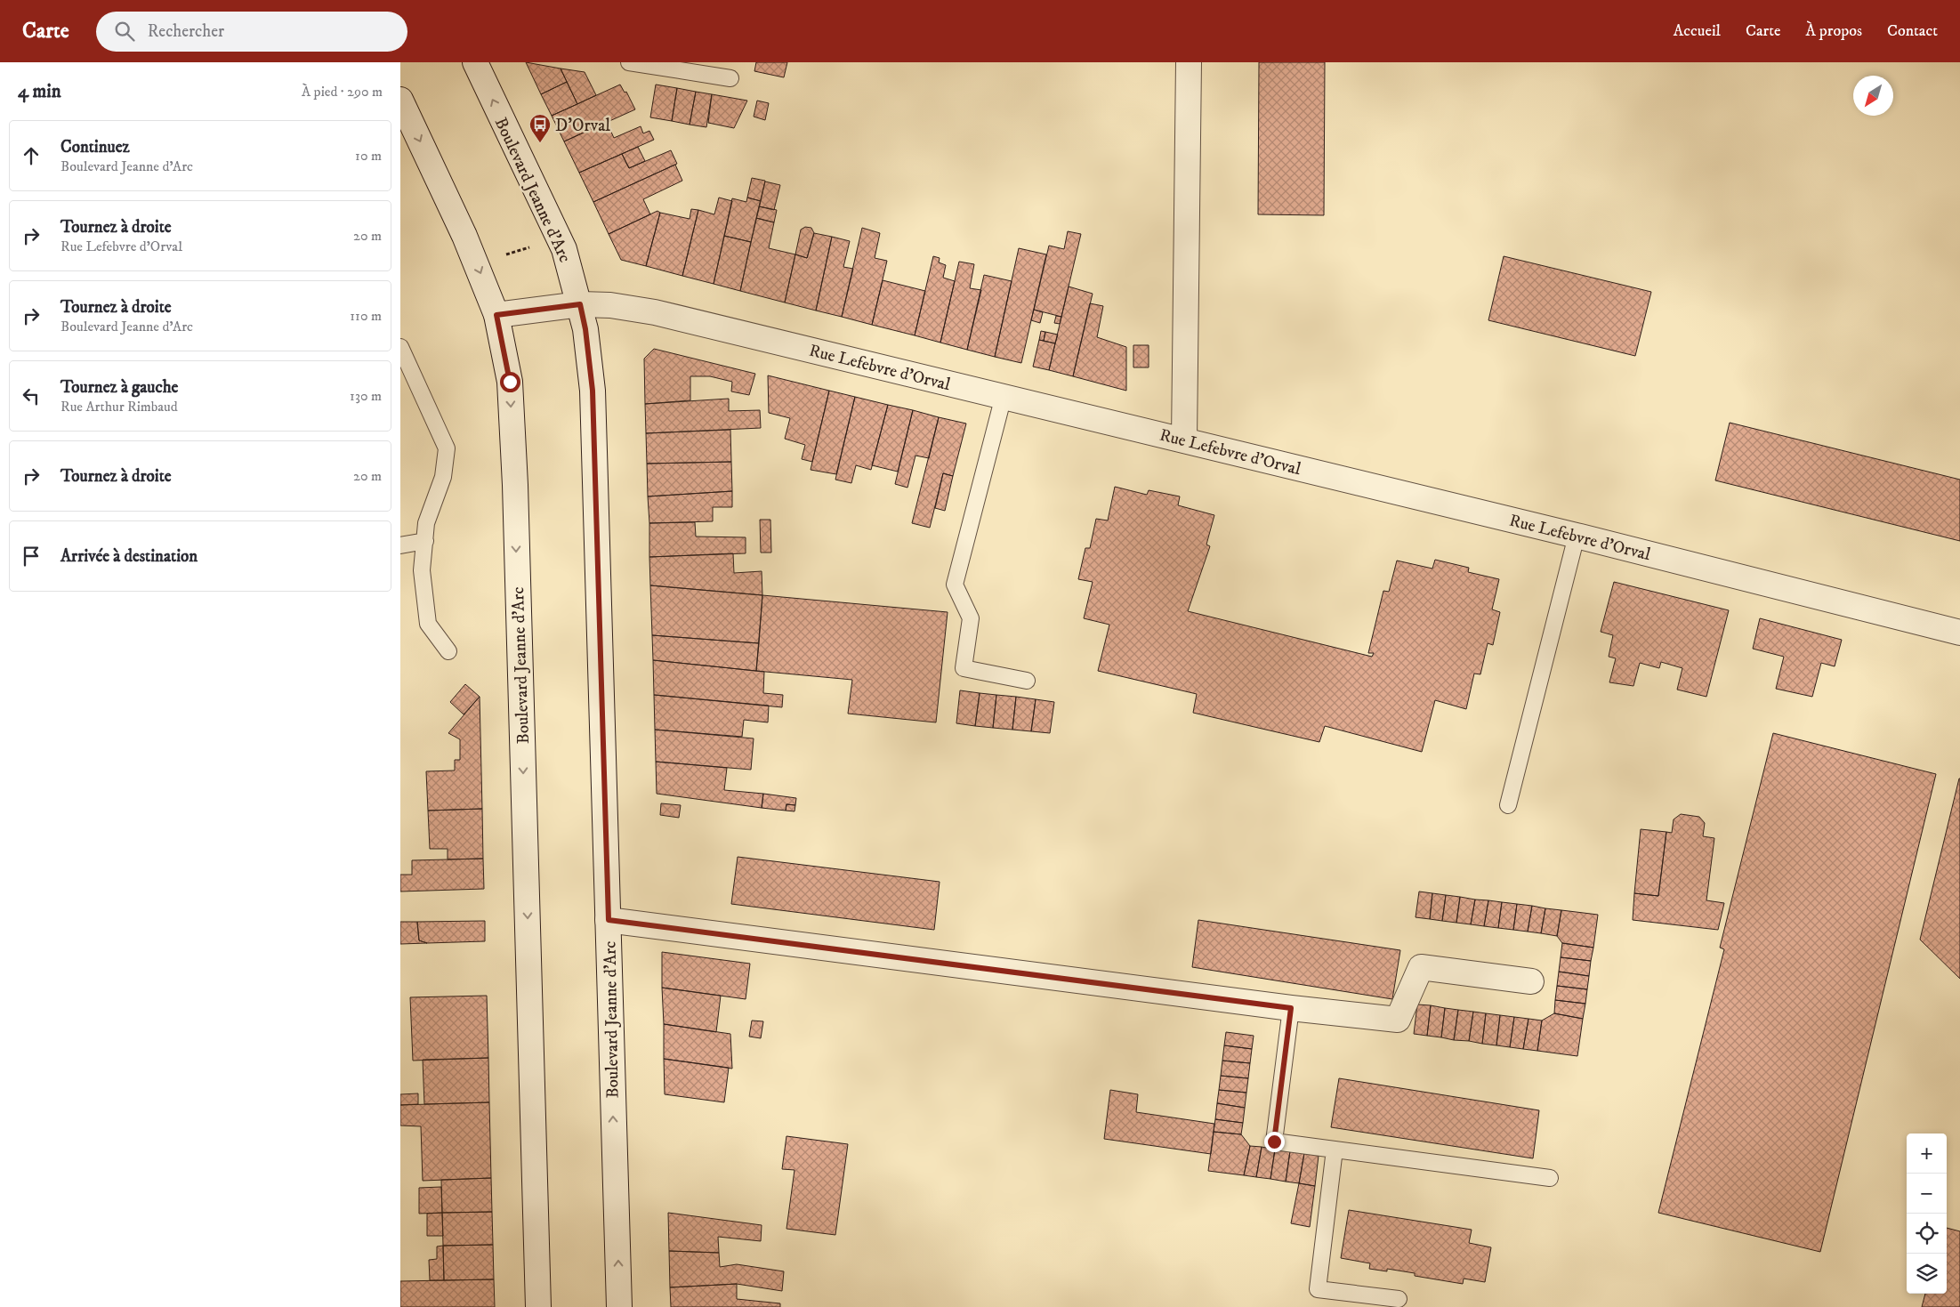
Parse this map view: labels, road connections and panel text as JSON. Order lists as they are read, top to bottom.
{
  "streets": {
    "street": ["Boulevard Jeanne d'Arc", "Rue Lefebvre d'Orval"]
  },
  "crossings": [
    ["Boulevard Jeanne d'Arc", "Rue Lefebvre d'Orval"]
  ],
  "places": {
    "bus stop": ["D'Orval"]
  },
  "north": "bottom left",
  "page": {
    "header": "Carte",
    "search": "Rechercher",
    "nav": [
      "Accueil",
      "Carte",
      "À propos",
      "Contact"
    ],
    "heading": ["4 min", "À pied · 290 m"],
    "list": [
      ["Continuez", "Boulevard Jeanne d'Arc", "10 m"],
      ["Tournez à droite", "Rue Lefebvre d'Orval", "20 m"],
      ["Tournez à droite", "Boulevard Jeanne d'Arc", "110 m"],
      ["Tournez à gauche", "Rue Arthur Rimbaud", "130 m"],
      ["Tournez à droite", "20 m"],
      "Arrivée à destination"
    ],
    "map_buttons": ["+", "−"]
  }
}
